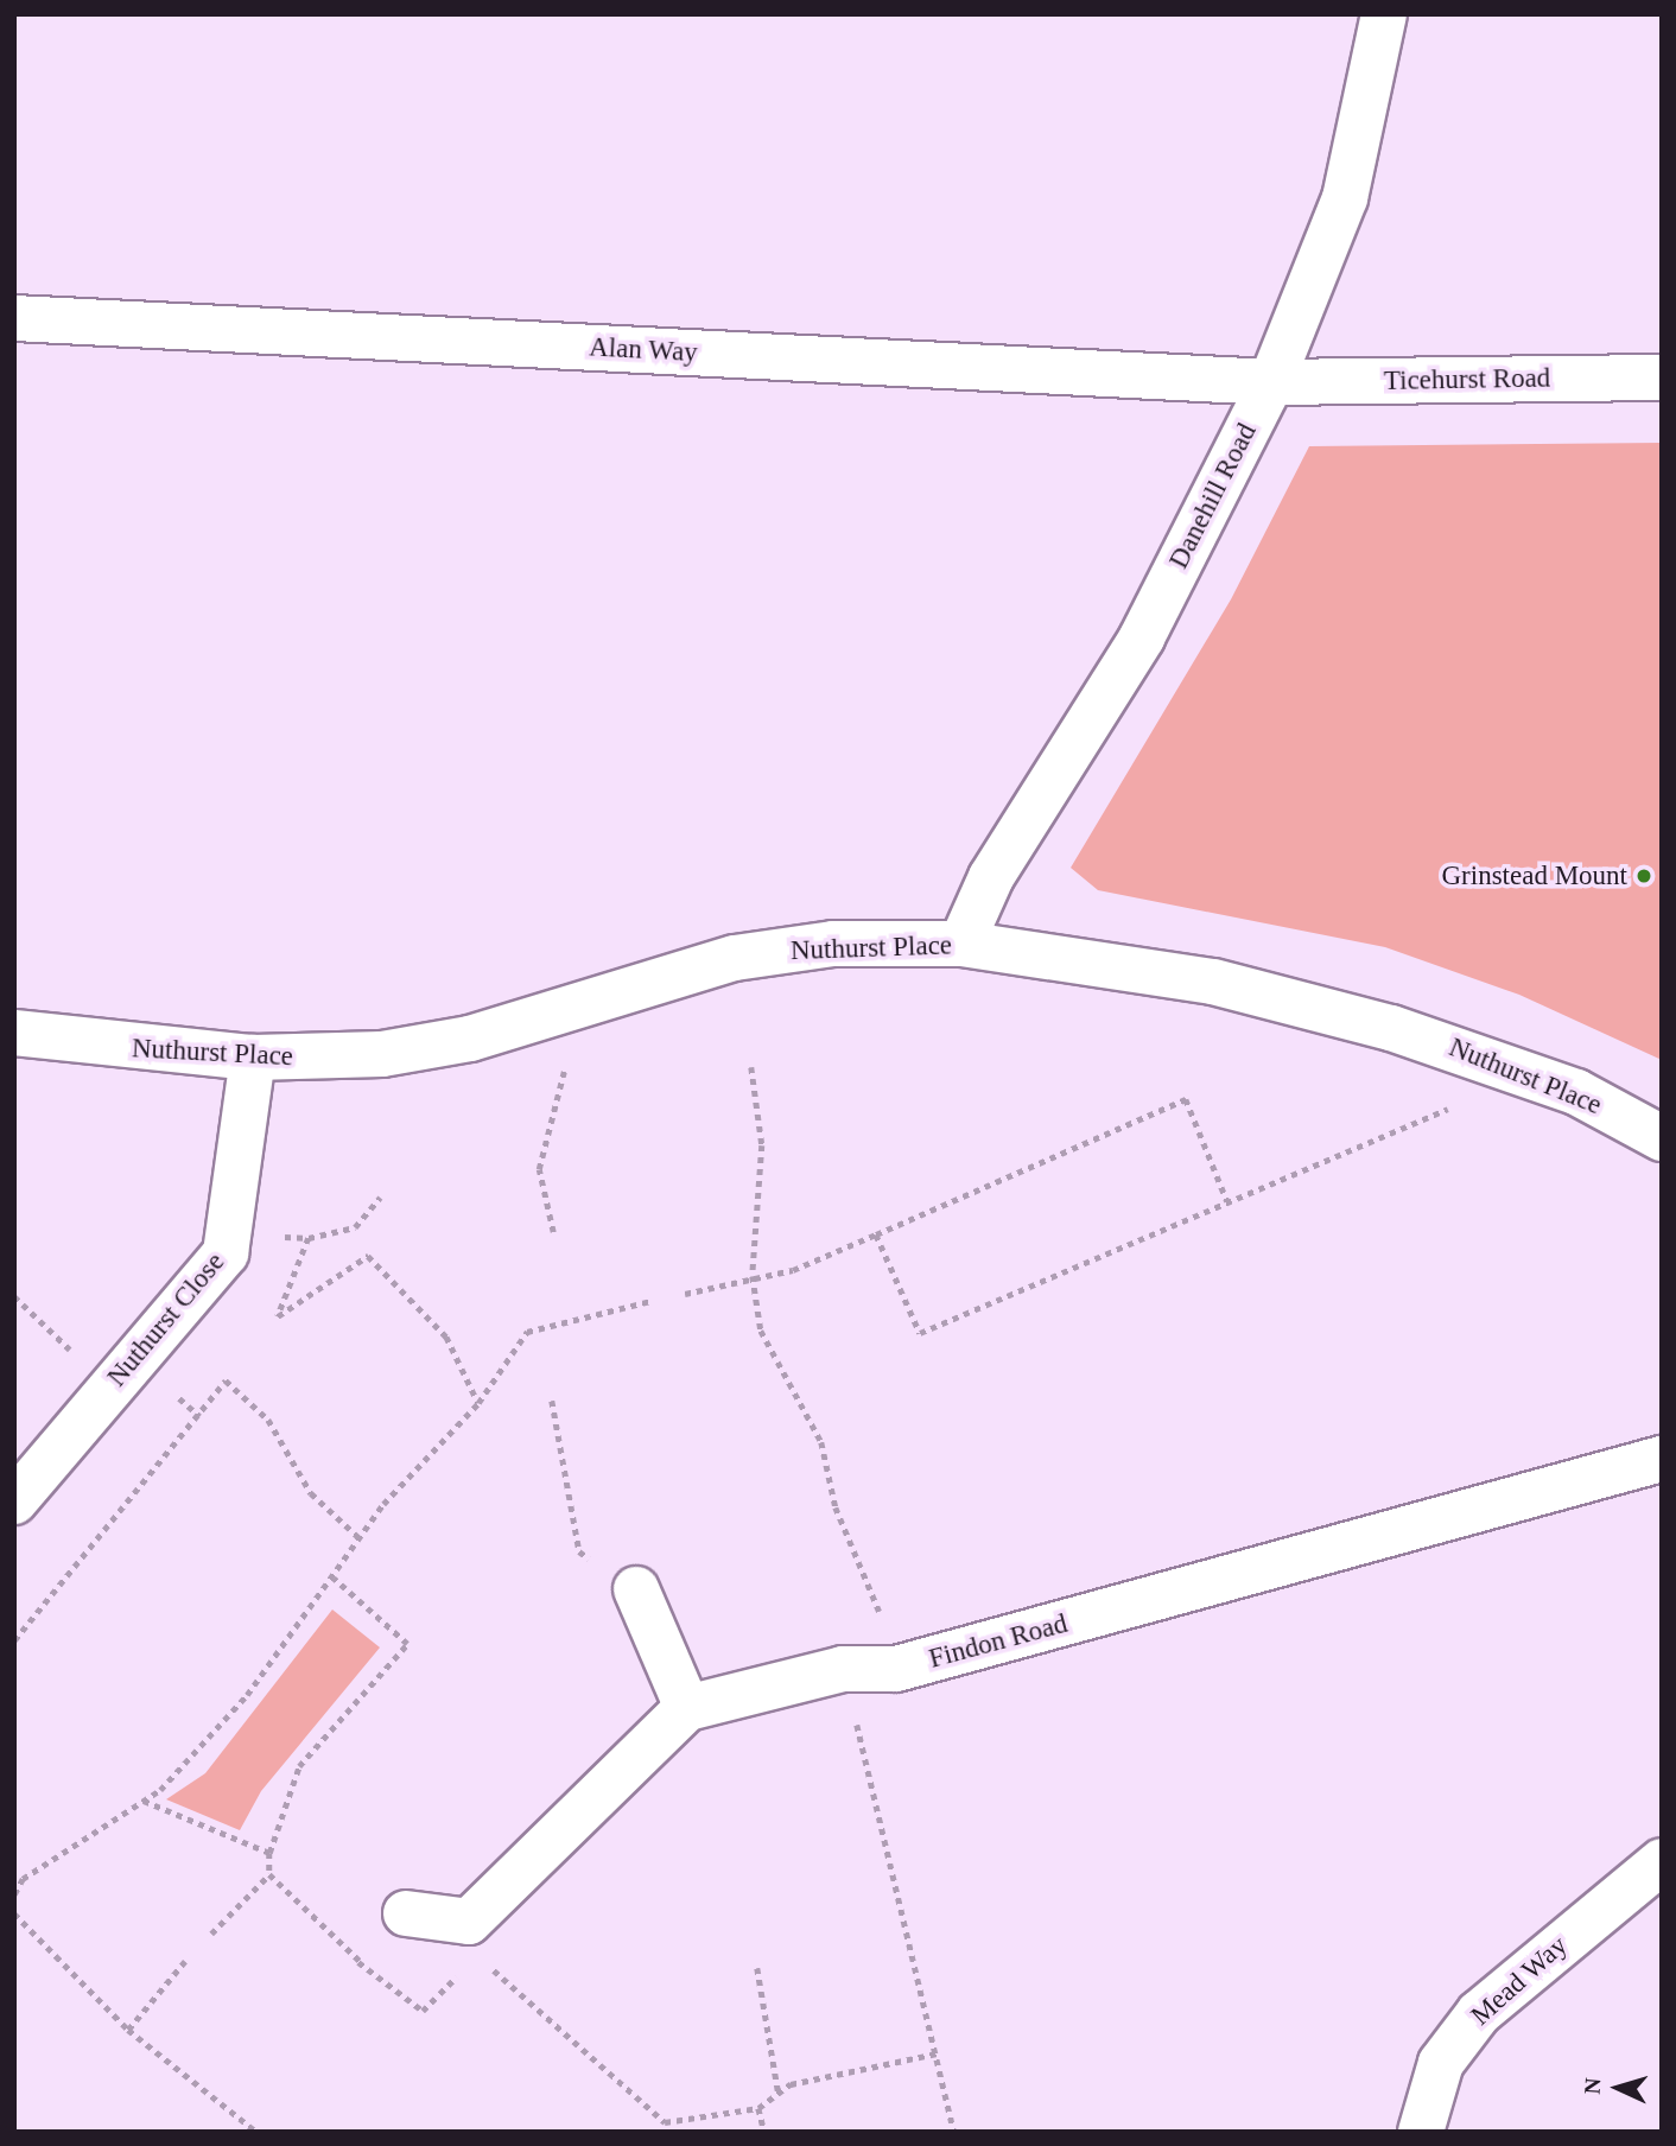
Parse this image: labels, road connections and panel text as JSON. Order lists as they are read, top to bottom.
{
  "streets": {
    "street": [
      "Alan Way",
      "Ticehurst Road",
      "Danehill Road",
      "Nuthurst Place",
      "Nuthurst Close",
      "Findon Road",
      "Mead Way"
    ]
  },
  "crossings": [
    ["Alan Way", "Ticehurst Road"],
    ["Alan Way", "Danehill Road"],
    ["Ticehurst Road", "Danehill Road"],
    ["Danehill Road", "Nuthurst Place"],
    ["Nuthurst Place", "Nuthurst Close"]
  ],
  "places": ["Grinstead Mount"],
  "north": "left"
}
